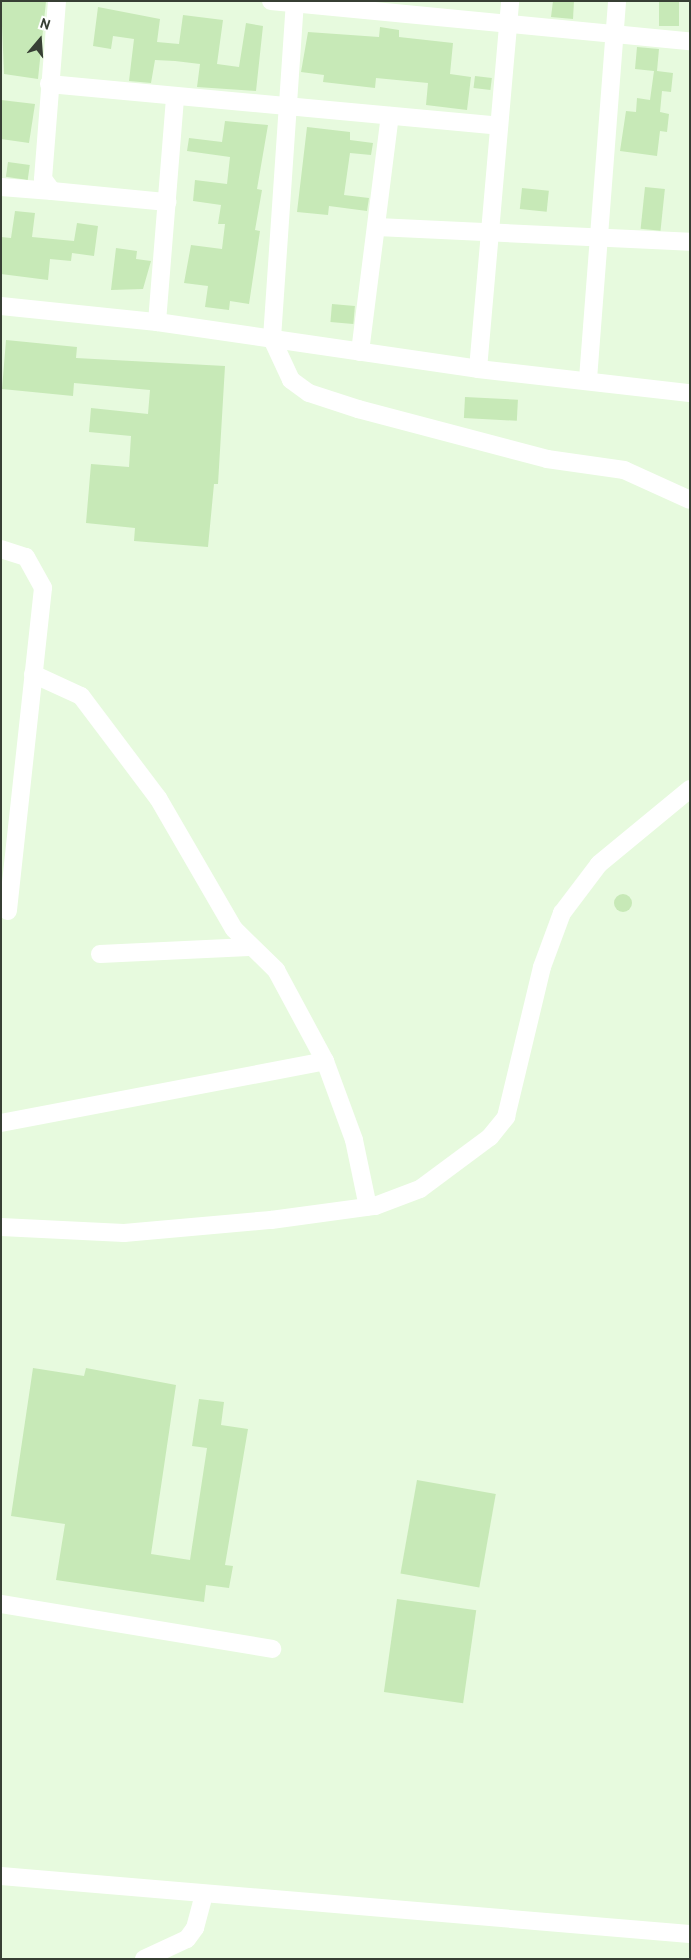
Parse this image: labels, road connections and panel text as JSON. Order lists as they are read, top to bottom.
{
  "north": "top"
}
